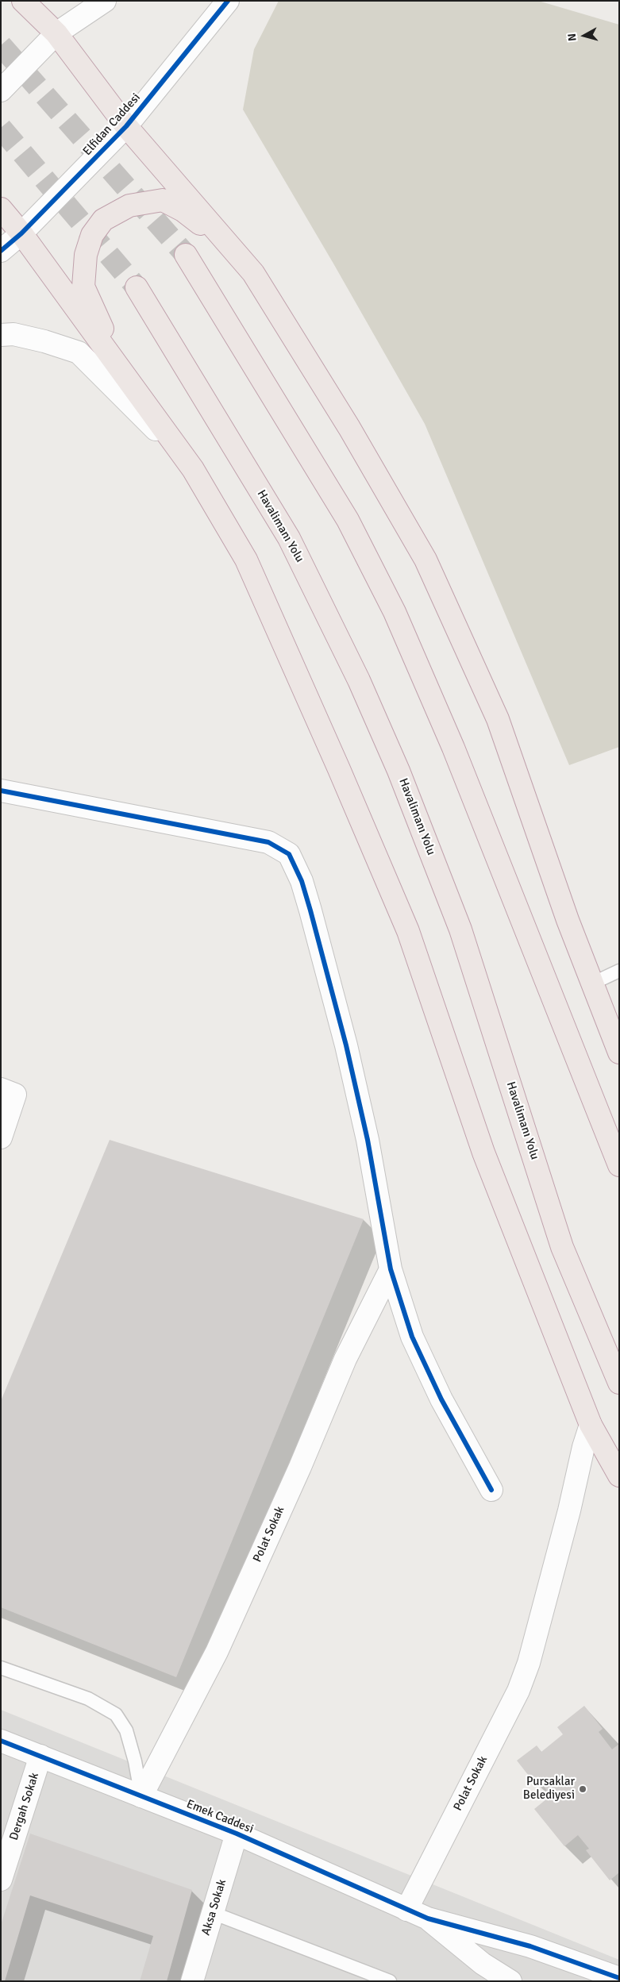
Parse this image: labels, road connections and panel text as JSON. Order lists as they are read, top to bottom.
{
  "streets": {
    "highway": ["Havalimanı Yolu"],
    "street": [
      "Elfidan Caddesi",
      "Polat Sokak",
      "Dergah Sokak",
      "Emek Caddesi",
      "Aksa Sokak"
    ]
  },
  "crossings": [
    ["Polat Sokak", "Emek Caddesi"],
    ["Dergah Sokak", "Emek Caddesi"],
    ["Emek Caddesi", "Aksa Sokak"]
  ],
  "places": ["Pursaklar Belediyesi"],
  "north": "left"
}
